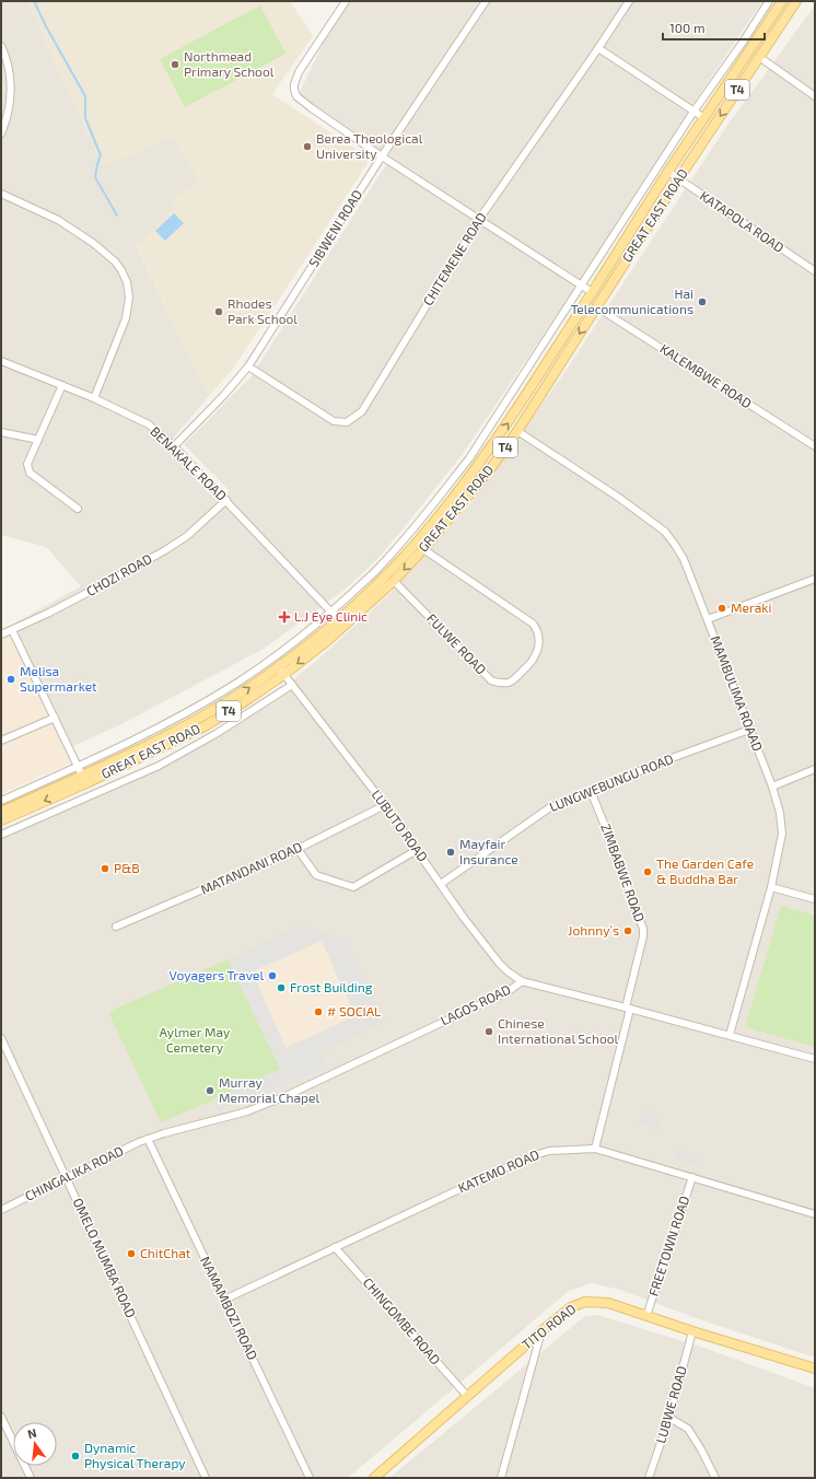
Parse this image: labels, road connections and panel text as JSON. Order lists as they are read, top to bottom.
{
  "streets": {
    "main road": ["T4", "GREAT EAST ROAD", "TITO ROAD"],
    "street": [
      "KATAPOLA ROAD",
      "SIBWENI ROAD",
      "CHITEMENE ROAD",
      "KALEMBWE ROAD",
      "BENAKALE ROAD",
      "CHOZI ROAD",
      "FULWE ROAD",
      "MAMBULIMA ROAAD",
      "LUNGWEBUNGU ROAD",
      "LUBUTO ROAD",
      "MATANDANI ROAD",
      "ZIMBABWE ROAD",
      "LAGOS ROAD",
      "KATEMO ROAD",
      "CHINGALIKA ROAD",
      "FREETOWN ROAD",
      "OMELO MUMBA ROAD",
      "NAMAMBOZI ROAD",
      "CHINGOMBE ROAD",
      "LUBWE ROAD"
    ]
  },
  "crossings": [
    ["GREAT EAST ROAD", "KATAPOLA ROAD"],
    ["GREAT EAST ROAD", "KALEMBWE ROAD"],
    ["GREAT EAST ROAD", "BENAKALE ROAD"],
    ["GREAT EAST ROAD", "FULWE ROAD"],
    ["GREAT EAST ROAD", "MAMBULIMA ROAAD"],
    ["GREAT EAST ROAD", "LUBUTO ROAD"],
    ["SIBWENI ROAD", "CHITEMENE ROAD"],
    ["SIBWENI ROAD", "BENAKALE ROAD"],
    ["BENAKALE ROAD", "CHOZI ROAD"],
    ["MAMBULIMA ROAAD", "LUNGWEBUNGU ROAD"],
    ["MAMBULIMA ROAAD", "LAGOS ROAD"],
    ["LUNGWEBUNGU ROAD", "LUBUTO ROAD"],
    ["LUNGWEBUNGU ROAD", "ZIMBABWE ROAD"],
    ["LUBUTO ROAD", "MATANDANI ROAD"],
    ["LUBUTO ROAD", "LAGOS ROAD"],
    ["ZIMBABWE ROAD", "LAGOS ROAD"],
    ["ZIMBABWE ROAD", "KATEMO ROAD"],
    ["LAGOS ROAD", "CHINGALIKA ROAD"],
    ["LAGOS ROAD", "NAMAMBOZI ROAD"],
    ["KATEMO ROAD", "FREETOWN ROAD"],
    ["KATEMO ROAD", "NAMAMBOZI ROAD"],
    ["KATEMO ROAD", "CHINGOMBE ROAD"],
    ["CHINGALIKA ROAD", "OMELO MUMBA ROAD"],
    ["CHINGALIKA ROAD", "NAMAMBOZI ROAD"],
    ["FREETOWN ROAD", "TITO ROAD"],
    ["CHINGOMBE ROAD", "TITO ROAD"],
    ["TITO ROAD", "LUBWE ROAD"]
  ],
  "parks": ["Aylmer May Cemetery"],
  "places": {
    "other": [
      "Northmead Primary School",
      "Berea Theological University",
      "Hai Telecommunications",
      "Rhodes Park School",
      "Meraki",
      "Melisa Supermarket",
      "Mayfair Insurance",
      "P&B",
      "The Garden Cafe & Buddha Bar",
      "Johnny’s",
      "Voyagers Travel",
      "Frost Building",
      "# SOCIAL",
      "Chinese International School",
      "Murray Memorial Chapel",
      "ChitChat",
      "Dynamic Physical Therapy"
    ],
    "health": ["L.J Eye Clinic"]
  },
  "scale_bar": "100 m",
  "north": "top"
}
